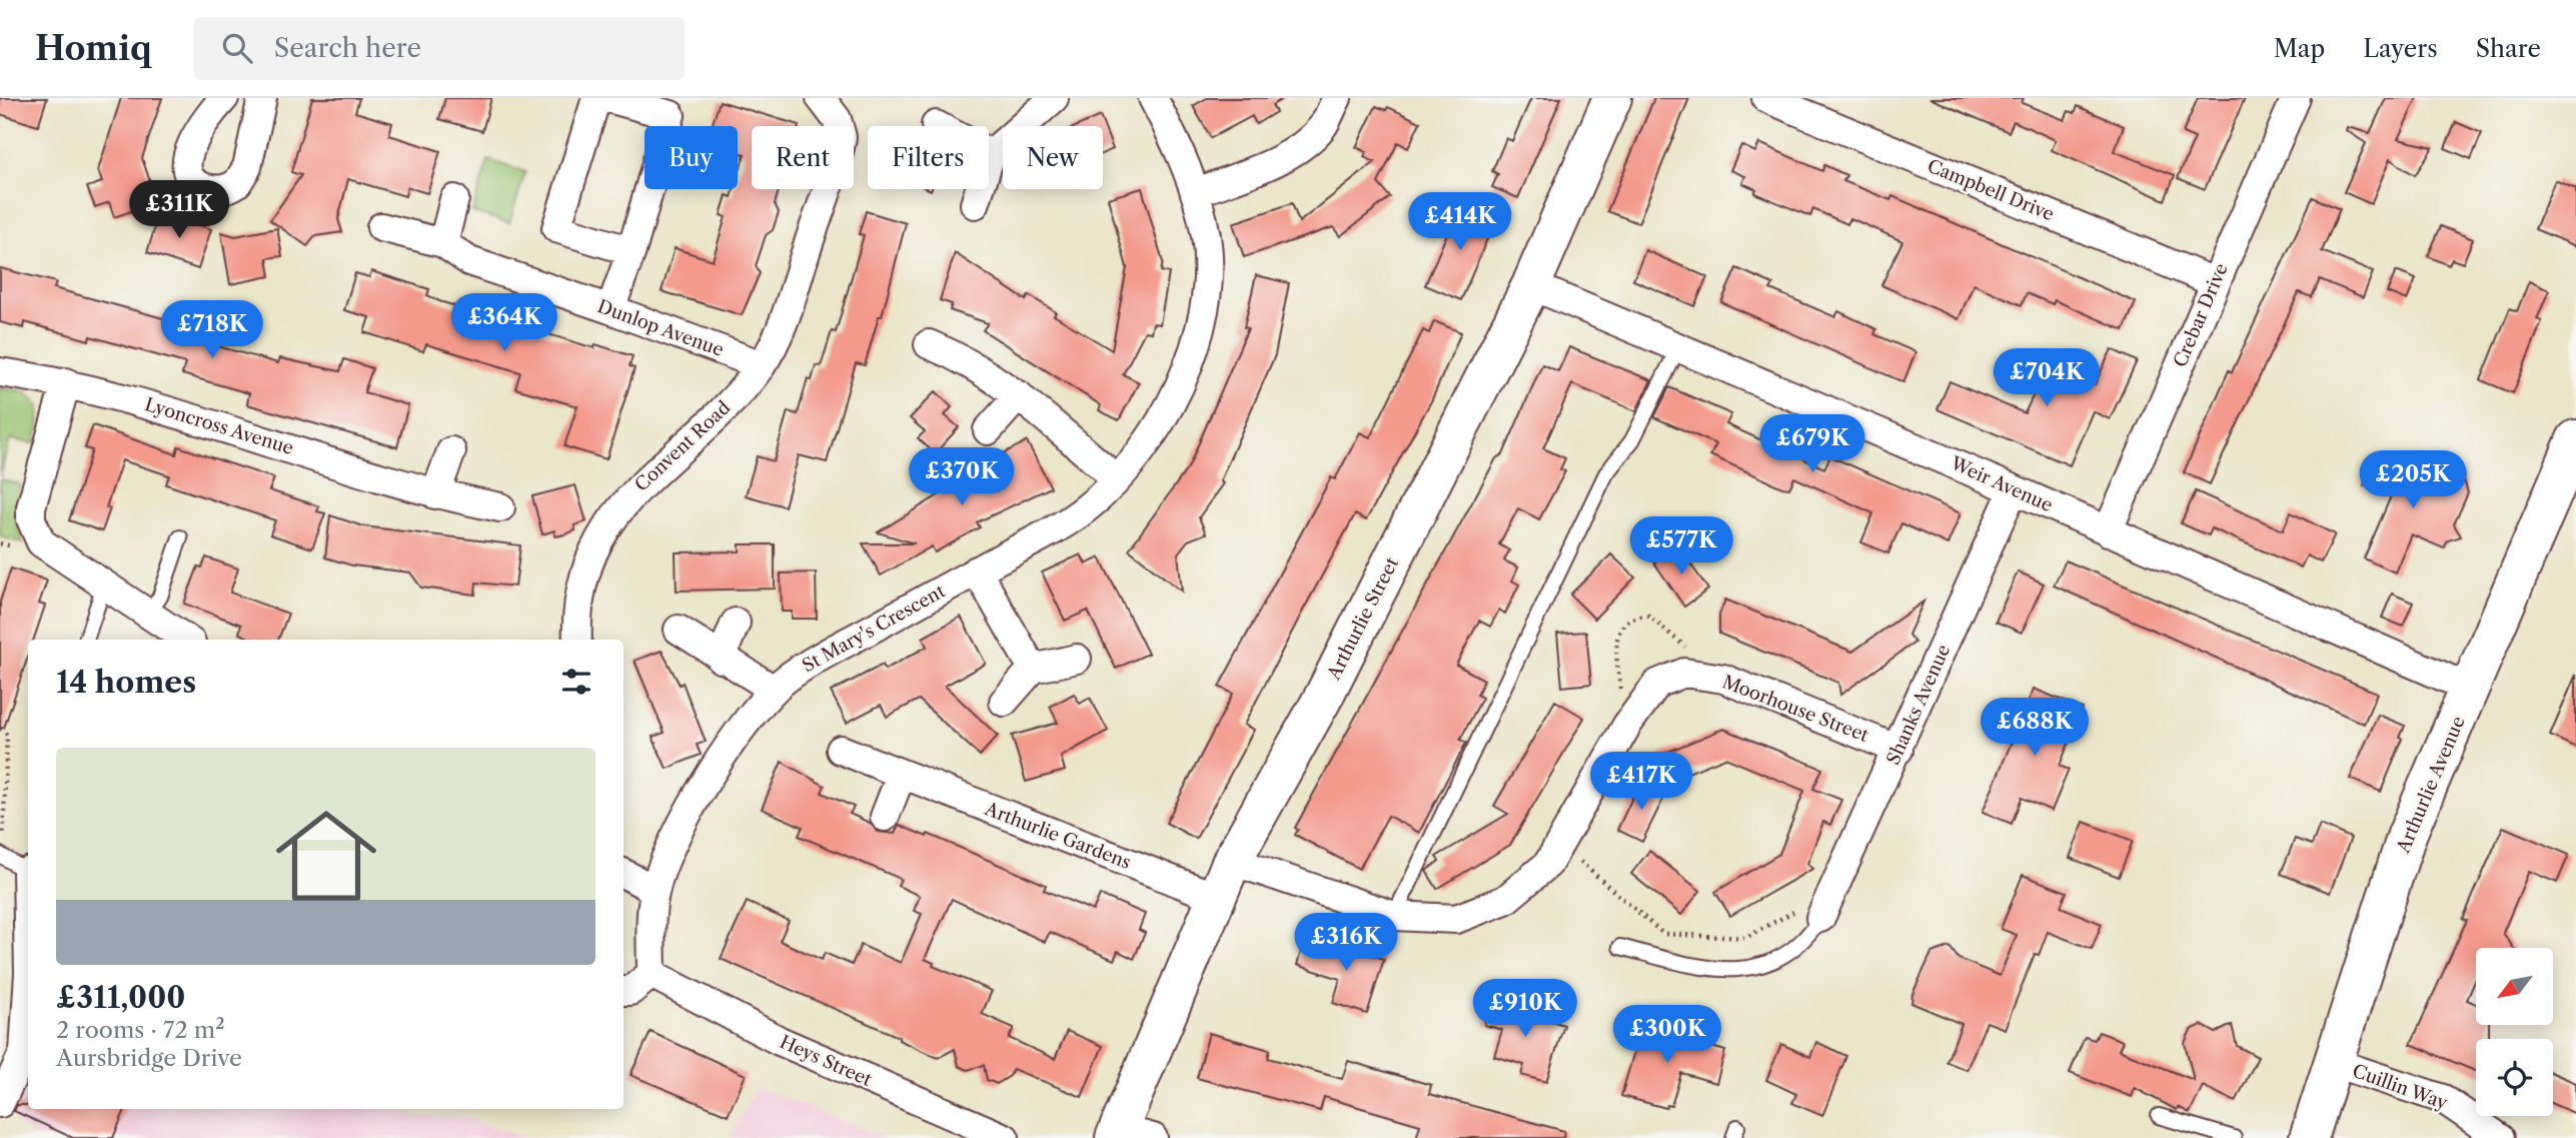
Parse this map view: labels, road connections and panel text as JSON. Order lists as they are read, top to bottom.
{
  "streets": {
    "street": [
      "Campbell Drive",
      "Crebar Drive",
      "Dunlop Avenue",
      "Lyoncross Avenue",
      "Convent Road",
      "Weir Avenue",
      "Arthurlie Street",
      "St Mary's Crescent",
      "Shanks Avenue",
      "Moorhouse Street",
      "Arthurlie Avenue",
      "Arthurlie Gardens",
      "Heys Street",
      "Cuillin Way"
    ]
  },
  "crossings": [
    ["Campbell Drive", "Crebar Drive"],
    ["Crebar Drive", "Weir Avenue"],
    ["Dunlop Avenue", "Convent Road"],
    ["Weir Avenue", "Arthurlie Street"],
    ["Weir Avenue", "Shanks Avenue"],
    ["Weir Avenue", "Arthurlie Avenue"],
    ["Arthurlie Street", "Moorhouse Street"],
    ["Arthurlie Street", "Arthurlie Gardens"],
    ["St Mary's Crescent", "Heys Street"],
    ["Shanks Avenue", "Moorhouse Street"],
    ["Arthurlie Avenue", "Cuillin Way"]
  ],
  "north": "bottom left",
  "page": {
    "header": "Homiq",
    "search": "Search here",
    "nav": ["Map", "Layers", "Share"],
    "chip": [
      "Buy",
      "Rent",
      "Filters",
      "New"
    ],
    "price": [
      "£311K",
      "£414K",
      "£364K",
      "£718K",
      "£704K",
      "£679K",
      "£370K",
      "£205K",
      "£577K",
      "£688K",
      "£417K",
      "£316K",
      "£910K",
      "£300K"
    ],
    "heading": "14 homes",
    "list": [
      {
        "name": "£311,000",
        "note": "2 rooms · 72 m² · Aursbridge Drive"
      }
    ]
  }
}
